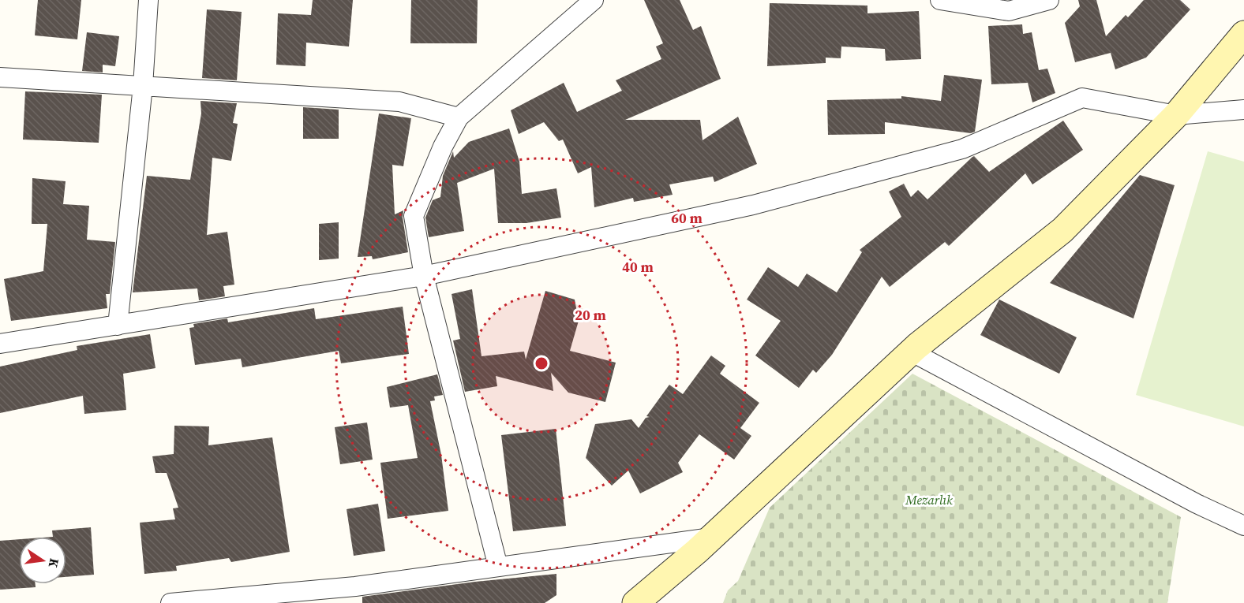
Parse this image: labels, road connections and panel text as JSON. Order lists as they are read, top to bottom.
{
  "parks": ["Mezarlık"],
  "north": "right",
  "rings": ["60 m", "40 m", "20 m"]
}
